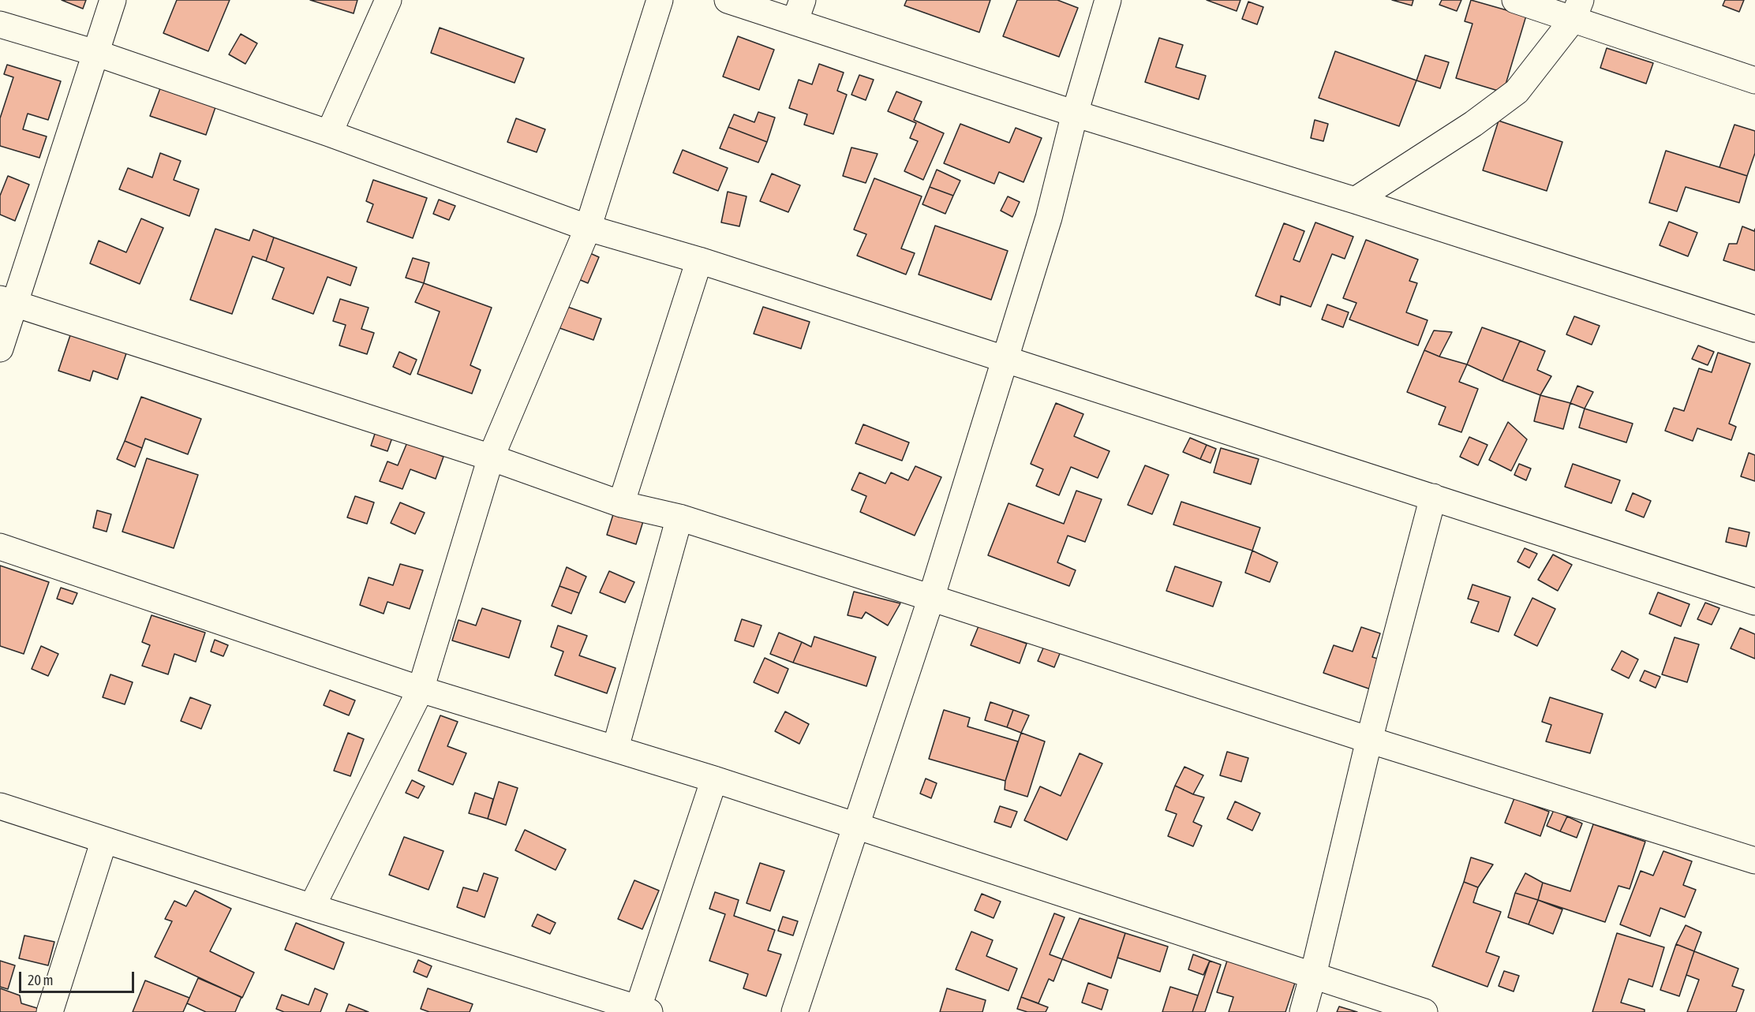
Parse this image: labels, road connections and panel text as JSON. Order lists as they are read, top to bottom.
{
  "scale_bar": "20 m"
}
